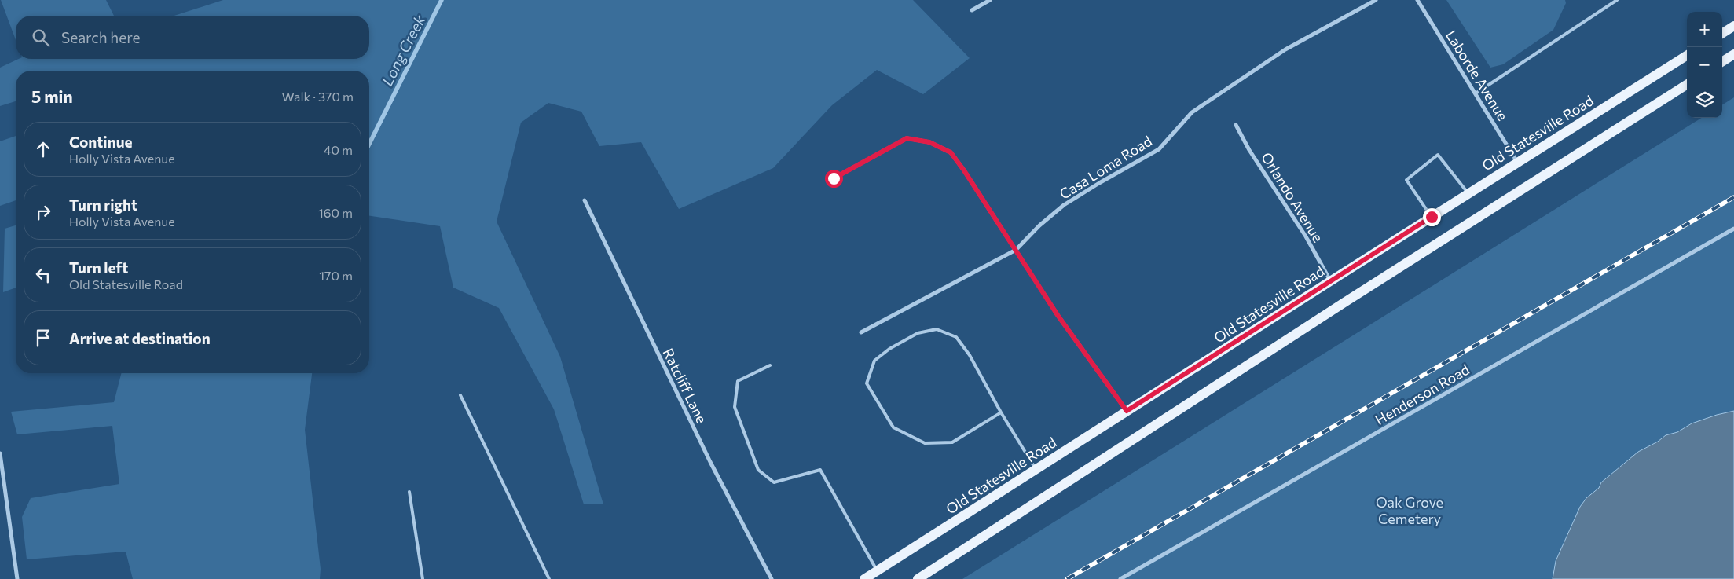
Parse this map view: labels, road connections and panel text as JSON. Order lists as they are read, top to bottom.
{
  "streets": {
    "main road": ["Old Statesville Road"],
    "street": [
      "Laborde Avenue",
      "Casa Loma Road",
      "Orlando Avenue",
      "Ratcliff Lane",
      "Henderson Road"
    ]
  },
  "crossings": [
    ["Laborde Avenue", "Old Statesville Road"],
    ["Old Statesville Road", "Orlando Avenue"]
  ],
  "water": ["Long Creek"],
  "parks": ["Oak Grove Cemetery"],
  "page": {
    "map_buttons": ["+", "−"],
    "search": "Search here",
    "heading": ["5 min", "Walk · 370 m"],
    "list": [
      ["Continue", "Holly Vista Avenue", "40 m"],
      ["Turn right", "Holly Vista Avenue", "160 m"],
      ["Turn left", "Old Statesville Road", "170 m"],
      "Arrive at destination"
    ]
  }
}
